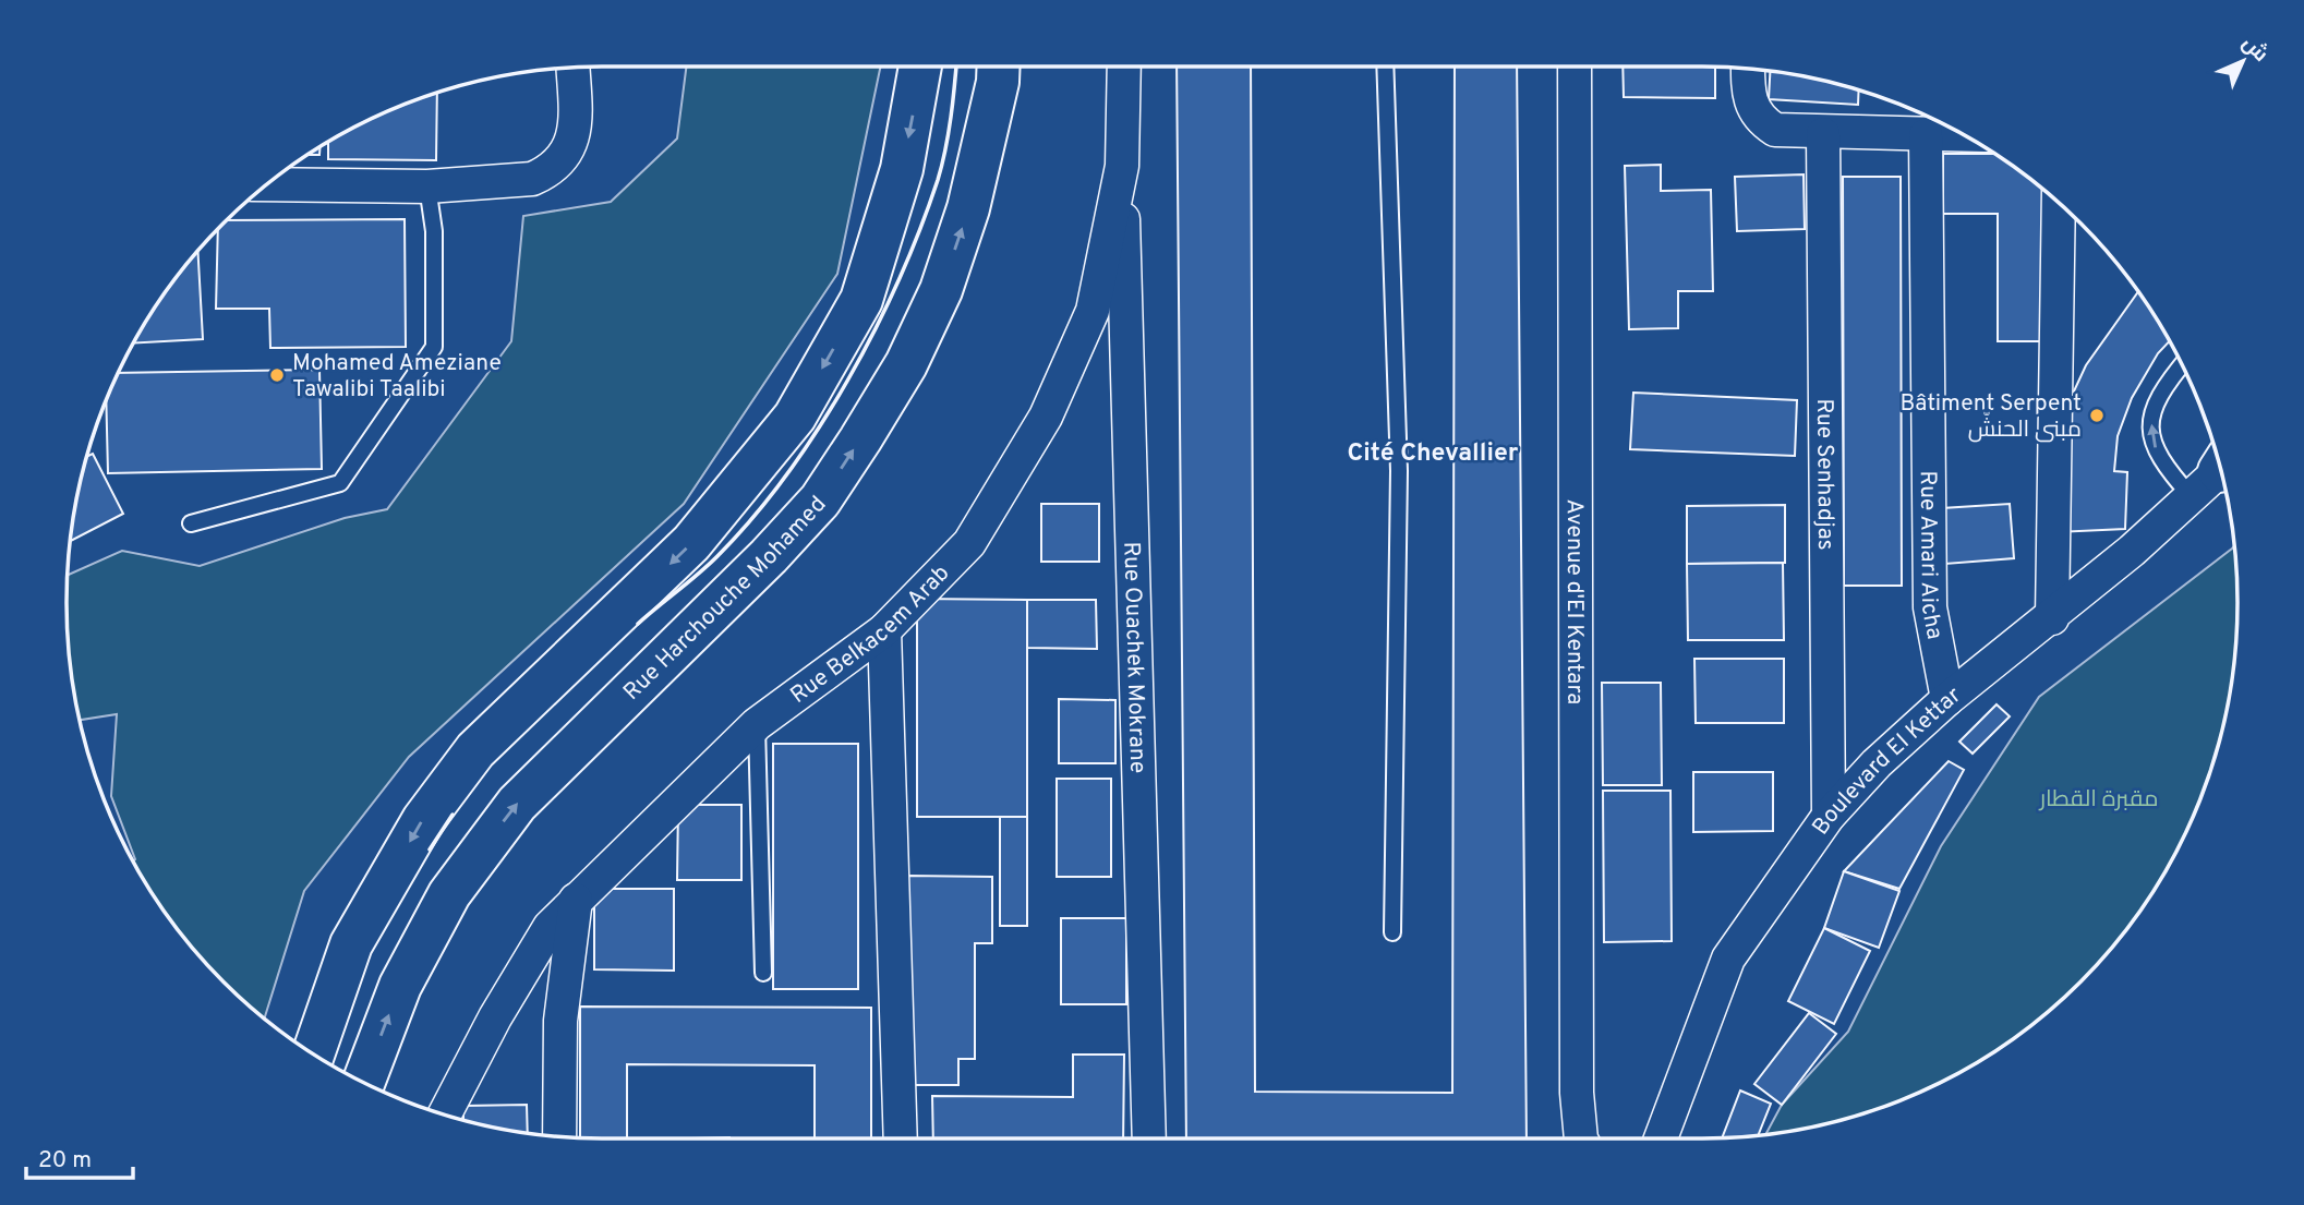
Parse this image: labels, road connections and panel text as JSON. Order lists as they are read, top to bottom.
{
  "streets": {
    "street": [
      "Rue Senhadjas",
      "Rue Amari Aicha",
      "Rue Harchouche Mohamed",
      "Avenue d'El Kentara",
      "Rue Belkacem Arab",
      "Rue Ouachek Mokrane",
      "Boulevard El Kettar"
    ]
  },
  "crossings": [
    ["Rue Senhadjas", "Boulevard El Kettar"],
    ["Rue Amari Aicha", "Boulevard El Kettar"],
    ["Rue Belkacem Arab", "Rue Ouachek Mokrane"]
  ],
  "districts": ["Cité Chevallier"],
  "parks": ["مقبرة القطار"],
  "places": ["Mohamed Ameziane Tawalibi Taalibi", "Bâtiment Serpent مبنى الحنشّ"],
  "scale_bar": "20 m",
  "north": "top right"
}
